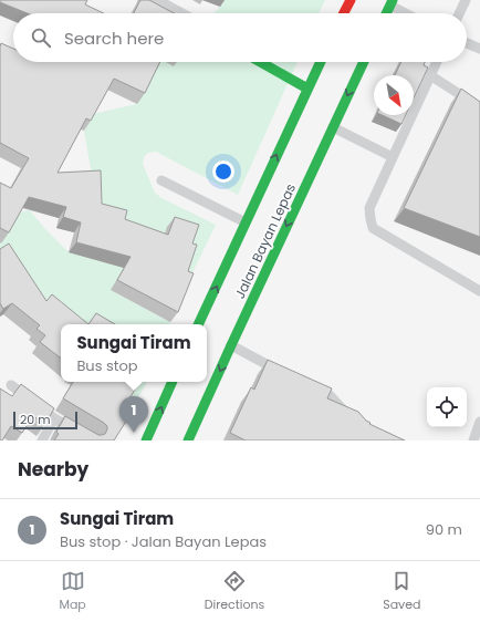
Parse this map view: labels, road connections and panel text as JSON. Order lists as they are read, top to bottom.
{
  "streets": {
    "main road": ["Jalan Bayan Lepas"]
  },
  "scale_bar": "20 m",
  "north": "bottom right",
  "page": {
    "search": "Search here",
    "popup": ["Sungai Tiram", "Bus stop"],
    "pins": "1",
    "scale": "20 m",
    "heading": "Nearby",
    "list": [
      {
        "mark": "1",
        "name": "Sungai Tiram",
        "note": "Bus stop · Jalan Bayan Lepas",
        "value": "90 m"
      }
    ],
    "nav": ["Map", "Directions", "Saved"]
  }
}
